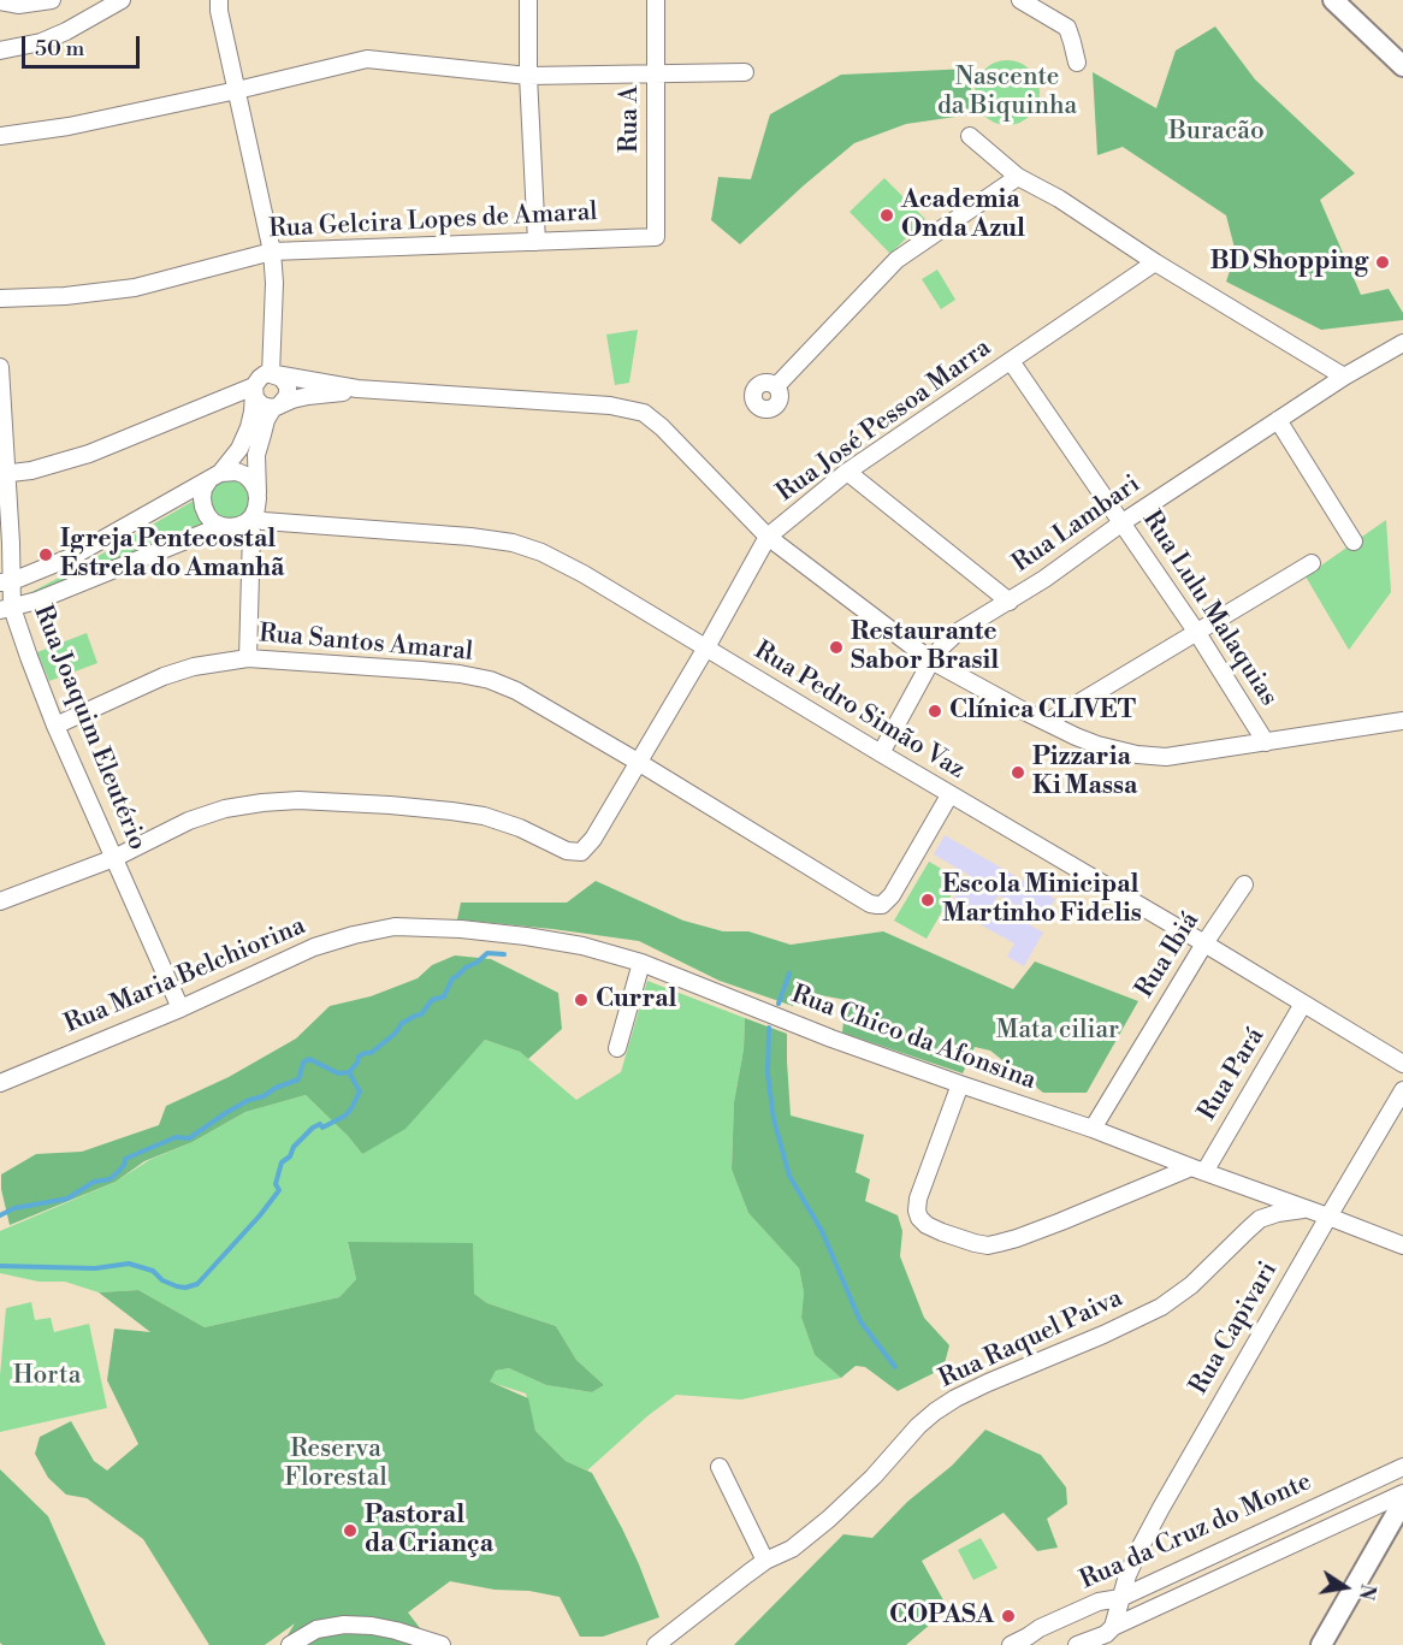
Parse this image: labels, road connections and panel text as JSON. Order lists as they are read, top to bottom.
{
  "streets": {
    "street": [
      "Rua A",
      "Rua Gelcira Lopes de Amaral",
      "Rua José Pessoa Marra",
      "Rua Lambari",
      "Rua Lulu Malaquias",
      "Rua Santos Amaral",
      "Rua Pedro Simão Vaz",
      "Rua Joaquim Eleutério",
      "Rua Ibiá",
      "Rua Maria Belchiorina",
      "Rua Chico da Afonsina",
      "Rua Pará",
      "Rua Capivari",
      "Rua Raquel Paiva",
      "Rua da Cruz do Monte"
    ]
  },
  "crossings": [
    ["Rua A", "Rua Gelcira Lopes de Amaral"],
    ["Rua José Pessoa Marra", "Rua Lulu Malaquias"],
    ["Rua José Pessoa Marra", "Rua Santos Amaral"],
    ["Rua José Pessoa Marra", "Rua Pedro Simão Vaz"],
    ["Rua José Pessoa Marra", "Rua Joaquim Eleutério"],
    ["Rua Lambari", "Rua Lulu Malaquias"],
    ["Rua Lambari", "Rua Pedro Simão Vaz"],
    ["Rua Santos Amaral", "Rua Pedro Simão Vaz"],
    ["Rua Santos Amaral", "Rua Joaquim Eleutério"],
    ["Rua Pedro Simão Vaz", "Rua Ibiá"],
    ["Rua Pedro Simão Vaz", "Rua Pará"],
    ["Rua Joaquim Eleutério", "Rua Maria Belchiorina"],
    ["Rua Ibiá", "Rua Chico da Afonsina"],
    ["Rua Maria Belchiorina", "Rua Chico da Afonsina"],
    ["Rua Chico da Afonsina", "Rua Pará"],
    ["Rua Chico da Afonsina", "Rua Capivari"],
    ["Rua Chico da Afonsina", "Rua Raquel Paiva"],
    ["Rua Capivari", "Rua da Cruz do Monte"]
  ],
  "parks": [
    "Nascente da Biquinha",
    "Buracão",
    "Mata ciliar",
    "Horta",
    "Reserva Florestal"
  ],
  "places": [
    "Academia Onda Azul",
    "BD Shopping",
    "Igreja Pentecostal Estrela do Amanhã",
    "Restaurante Sabor Brasil",
    "Clínica CLIVET",
    "Pizzaria Ki Massa",
    "Escola Minicipal Martinho Fidelis",
    "Curral",
    "Pastoral da Criança",
    "COPASA"
  ],
  "scale_bar": "50 m",
  "north": "right"
}
